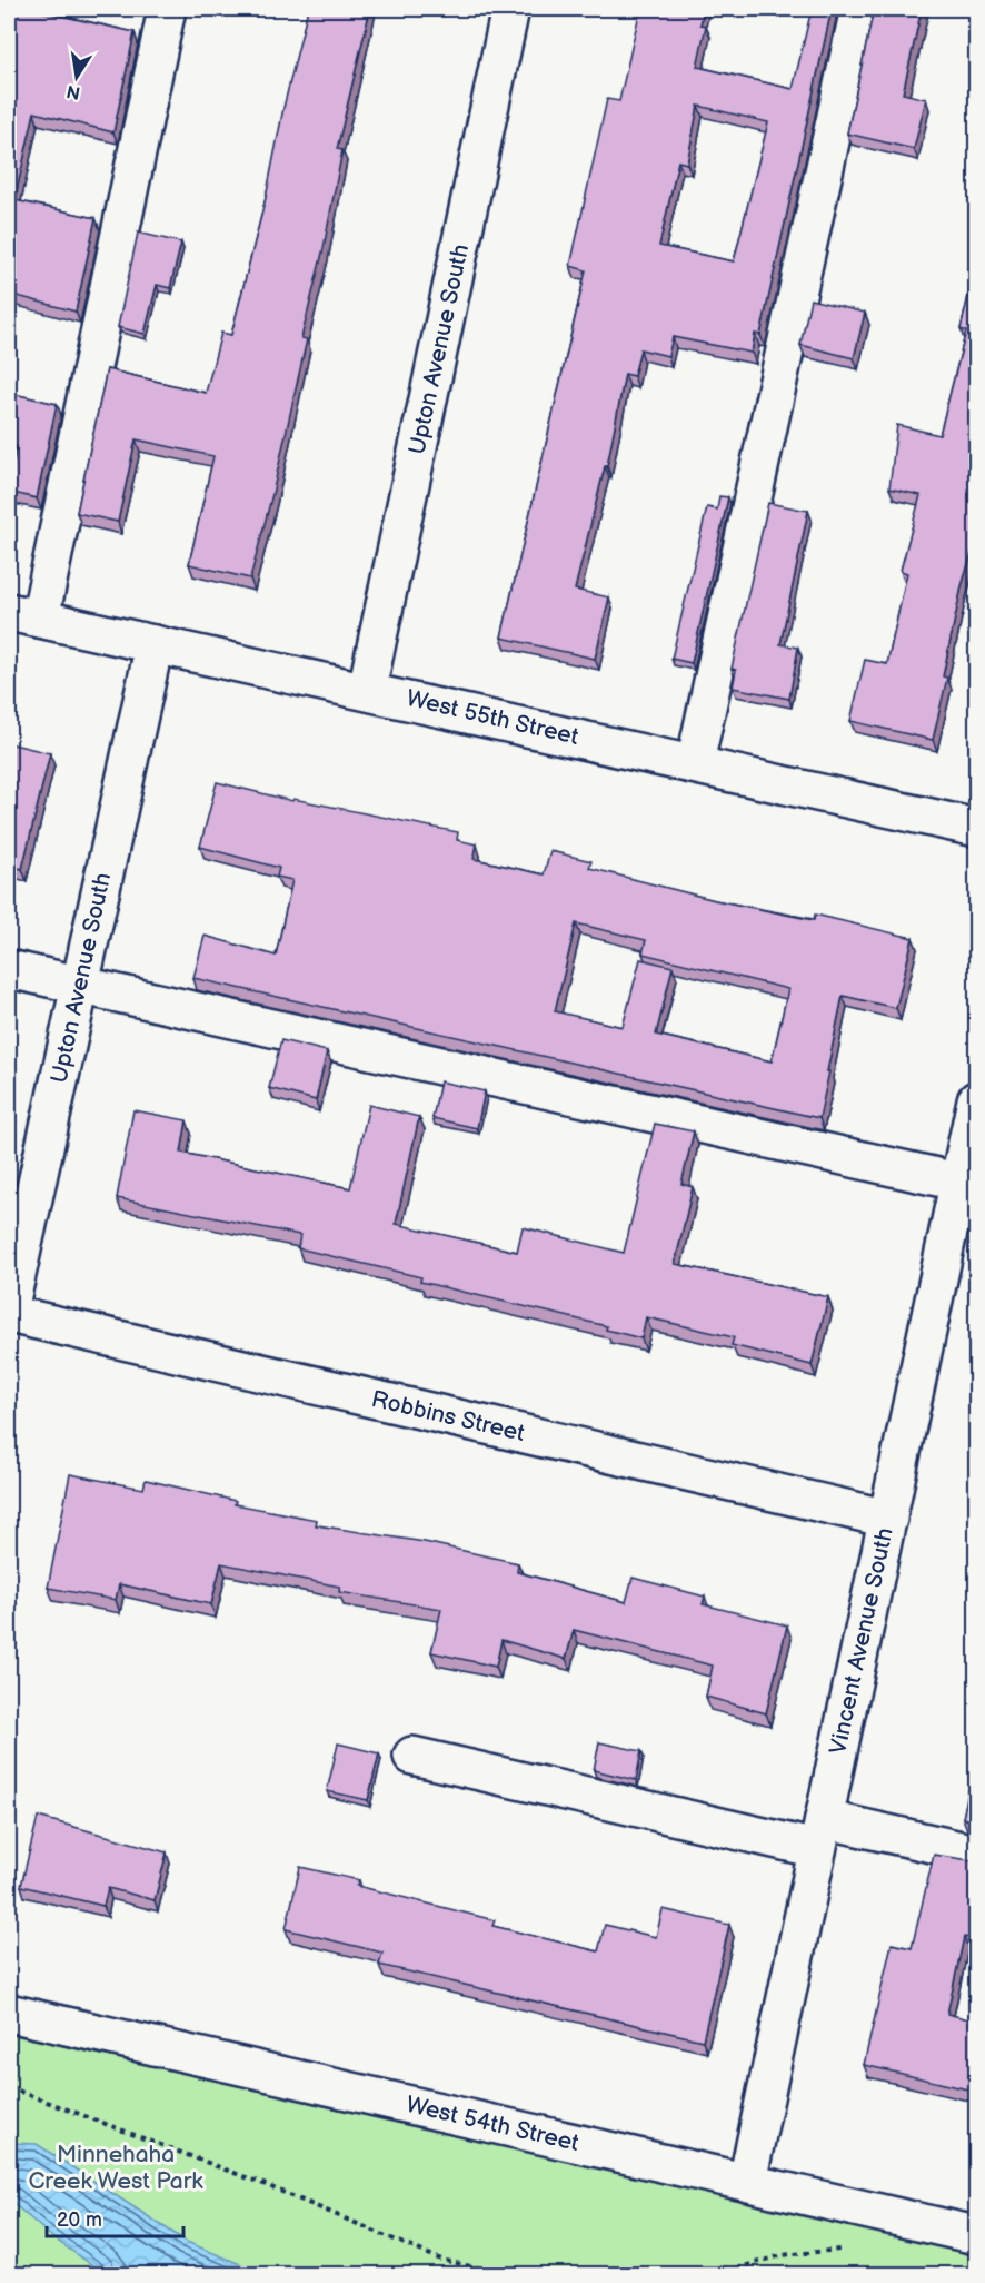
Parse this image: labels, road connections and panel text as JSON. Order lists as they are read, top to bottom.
{
  "streets": {
    "street": [
      "Upton Avenue South",
      "West 55th Street",
      "Robbins Street",
      "Vincent Avenue South",
      "West 54th Street"
    ]
  },
  "crossings": [
    ["Upton Avenue South", "West 55th Street"],
    ["Upton Avenue South", "Robbins Street"],
    ["Robbins Street", "Vincent Avenue South"],
    ["Vincent Avenue South", "West 54th Street"]
  ],
  "parks": ["Minnehaha Creek West Park"],
  "scale_bar": "20 m",
  "north": "bottom"
}
